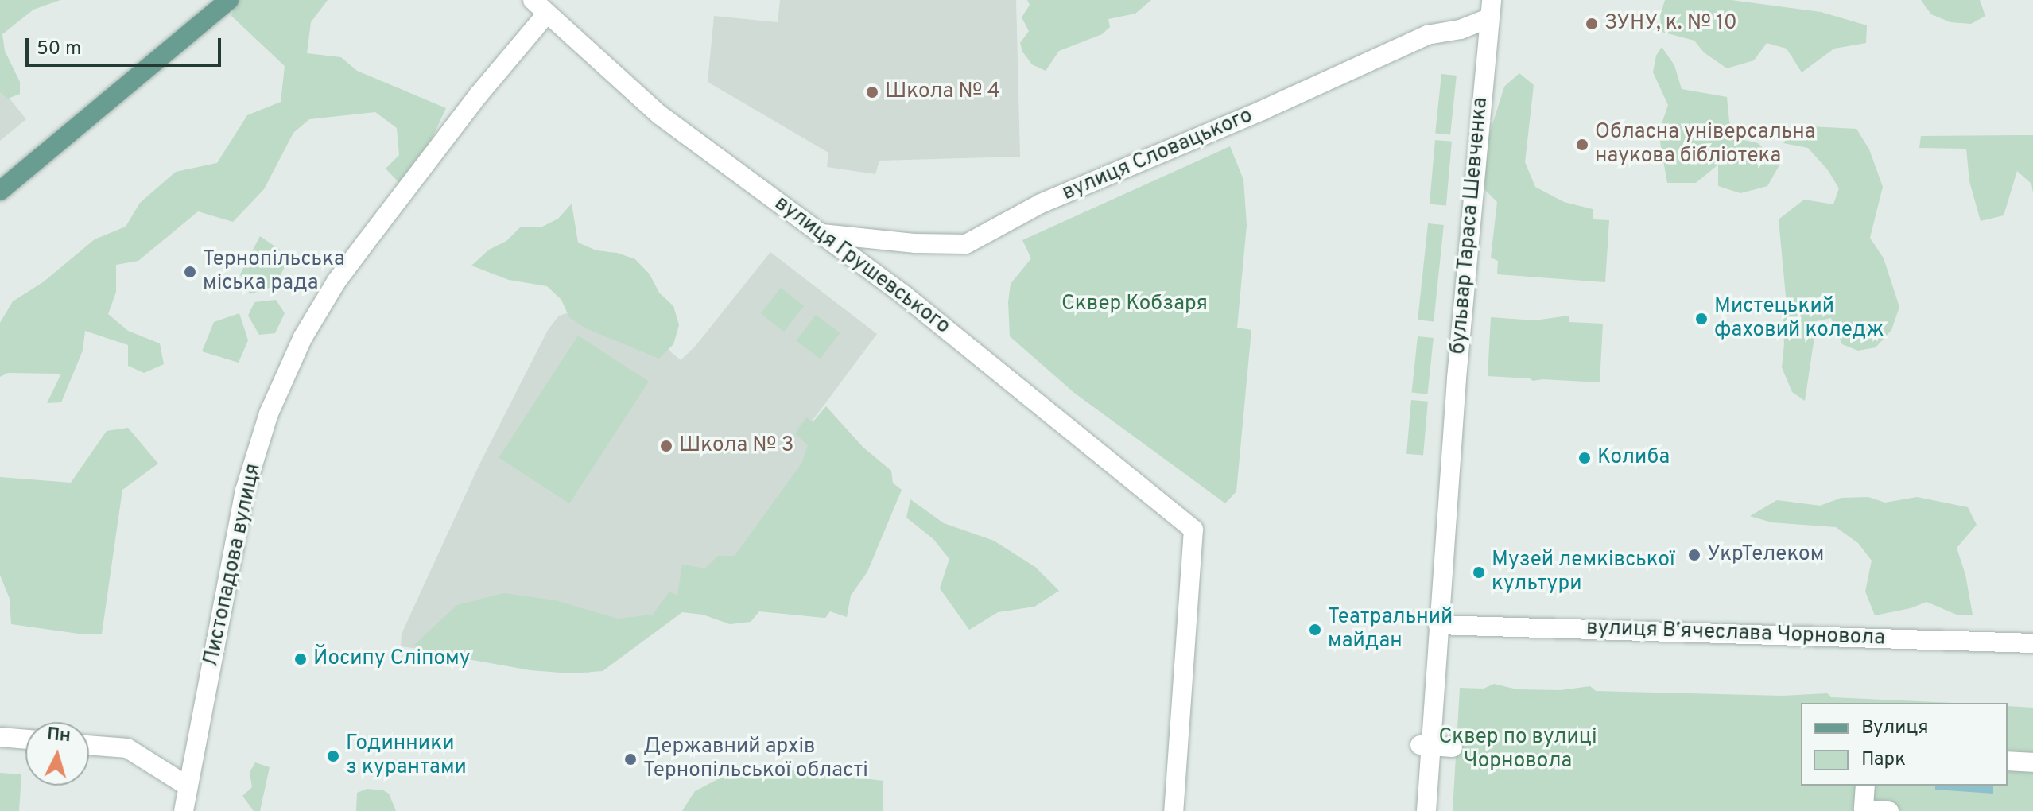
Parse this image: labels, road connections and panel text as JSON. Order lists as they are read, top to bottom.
{
  "streets": {
    "street": [
      "вулиця Словацького",
      "бульвар Тараса Шевченка",
      "вулиця Грушевського",
      "Листопадова вулиця",
      "вулиця Вʼячеслава Чорновола"
    ]
  },
  "crossings": [
    ["вулиця Словацького", "бульвар Тараса Шевченка"],
    ["вулиця Словацького", "вулиця Грушевського"],
    ["бульвар Тараса Шевченка", "вулиця Вʼячеслава Чорновола"],
    ["вулиця Грушевського", "Листопадова вулиця"]
  ],
  "parks": ["Сквер Кобзаря", "Сквер по вулиці Чорновола"],
  "places": [
    "ЗУНУ, к. № 10",
    "Школа № 4",
    "Обласна універсальна наукова бібліотека",
    "Тернопільська міська рада",
    "Мистецький фаховий коледж",
    "Школа № 3",
    "Колиба",
    "УкрТелеком",
    "Музей лемківської культури",
    "Театральний майдан",
    "Йосипу Сліпому",
    "Годинники з курантами",
    "Державний архів Тернопільської області"
  ],
  "legend": ["Вулиця", "Парк"],
  "scale_bar": "50 m",
  "north": "top"
}
